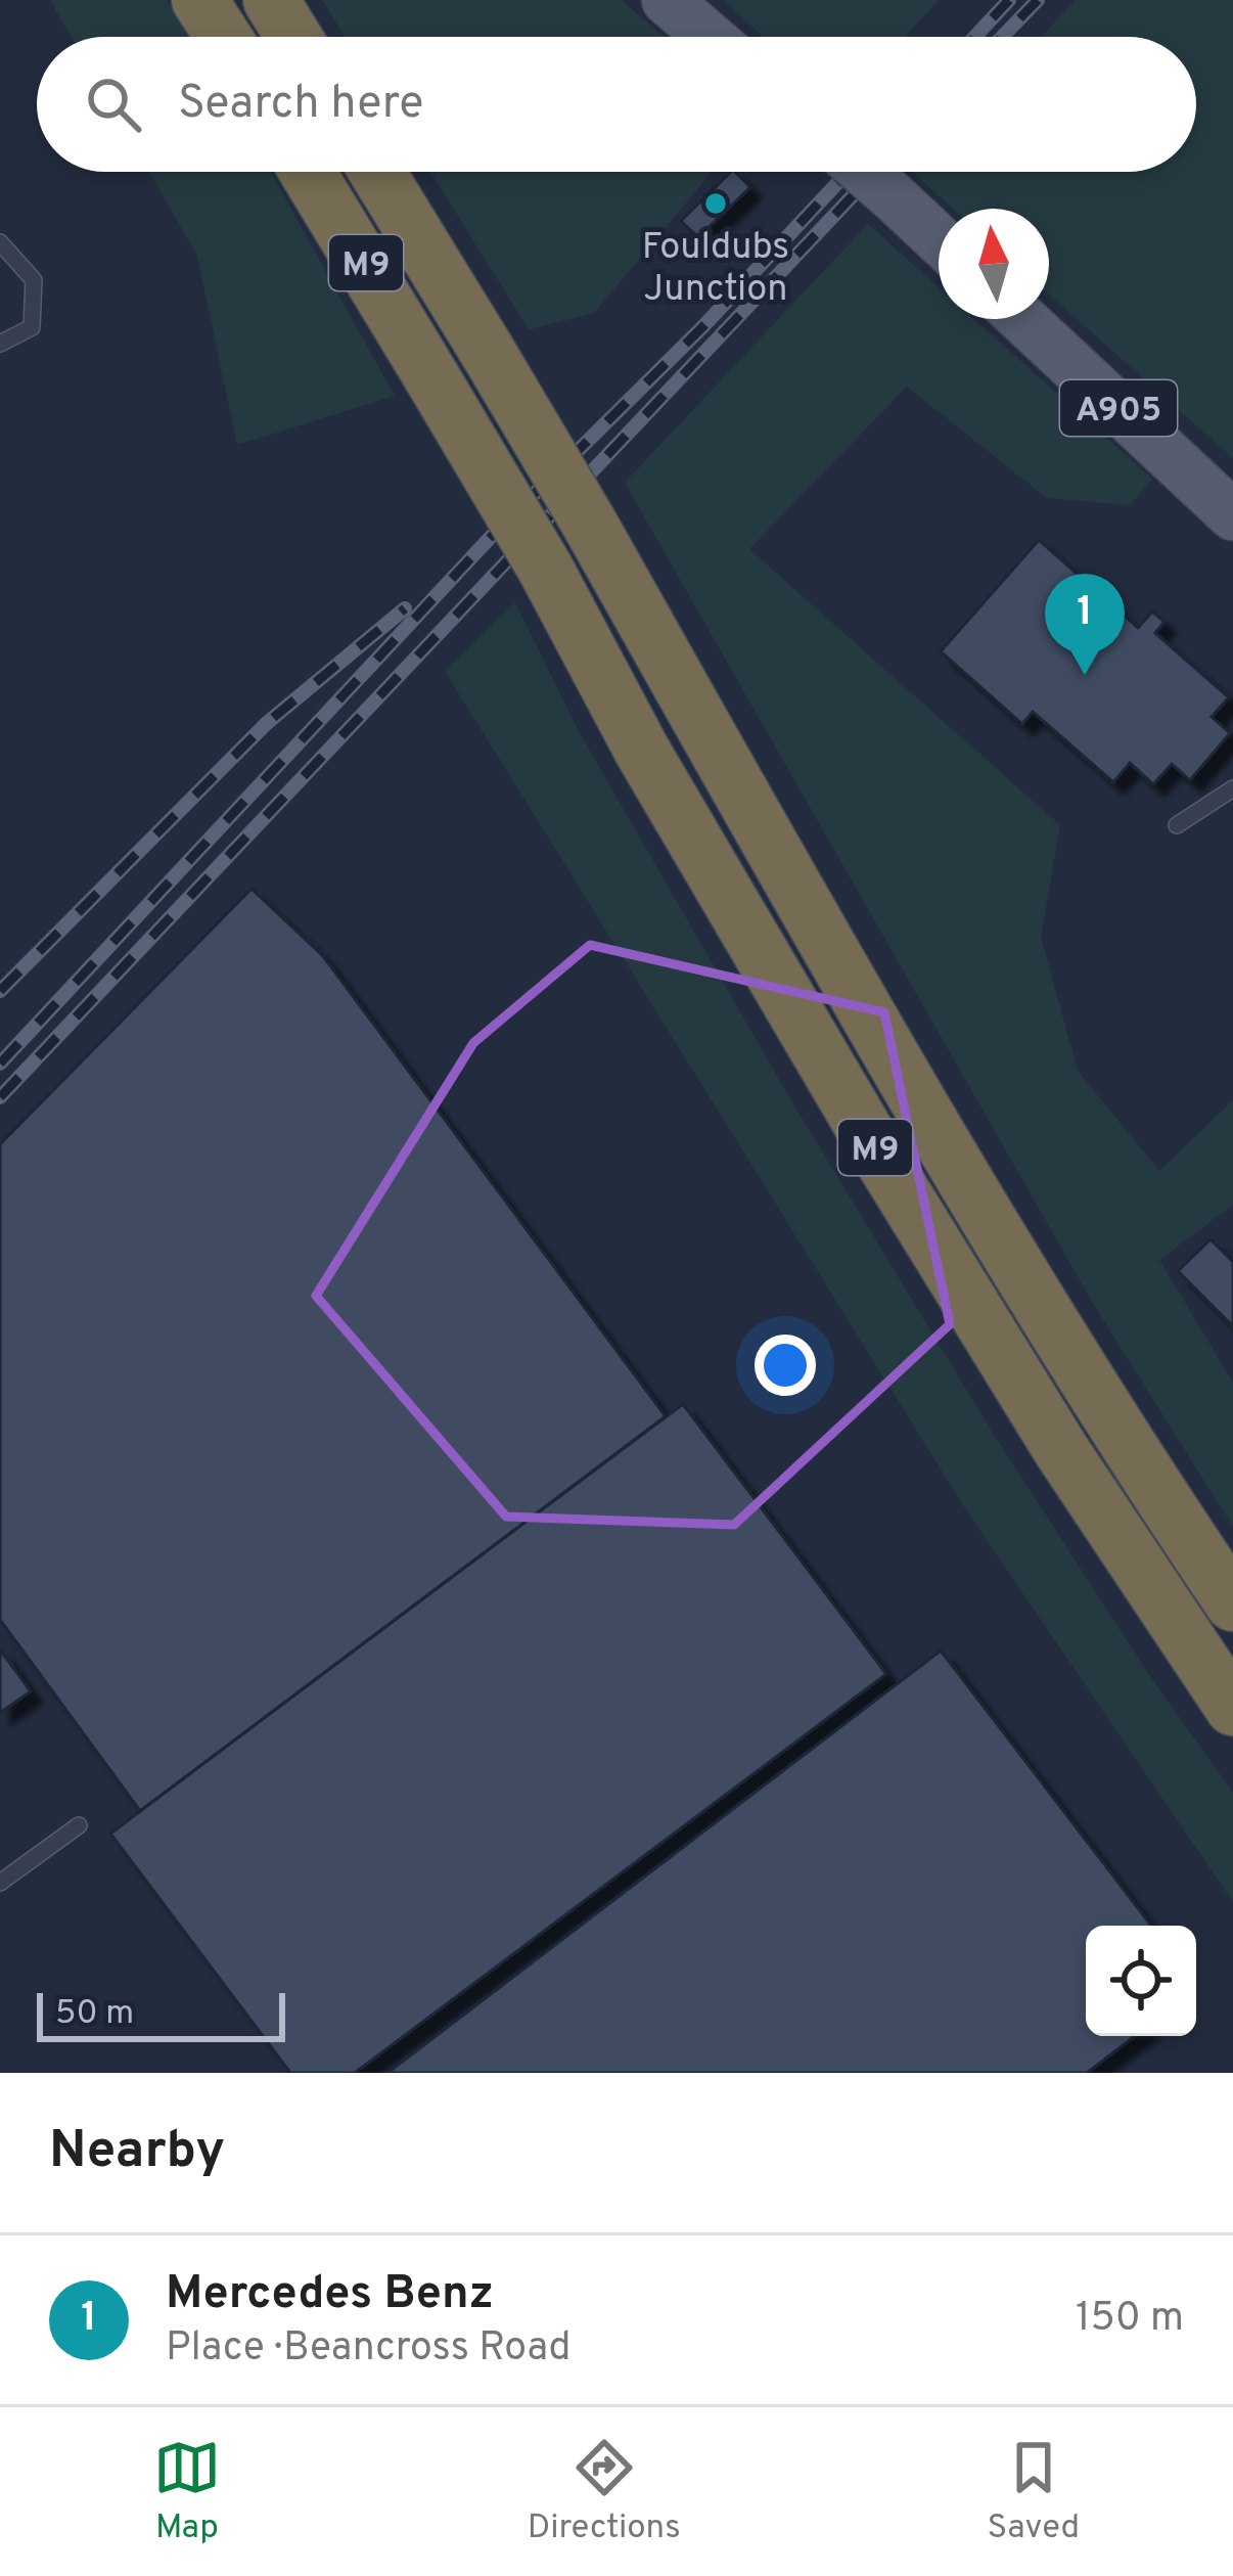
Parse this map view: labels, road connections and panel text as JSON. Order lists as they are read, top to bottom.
{
  "streets": {
    "highway": ["M9"],
    "main road": ["A905"]
  },
  "places": ["Fouldubs Junction"],
  "scale_bar": "50 m",
  "north": "top",
  "page": {
    "search": "Search here",
    "pins": "1",
    "scale": "50 m",
    "heading": "Nearby",
    "list": [
      {
        "mark": "1",
        "name": "Mercedes Benz",
        "note": "Place · Beancross Road",
        "value": "150 m"
      }
    ],
    "nav": ["Map", "Directions", "Saved"]
  }
}
